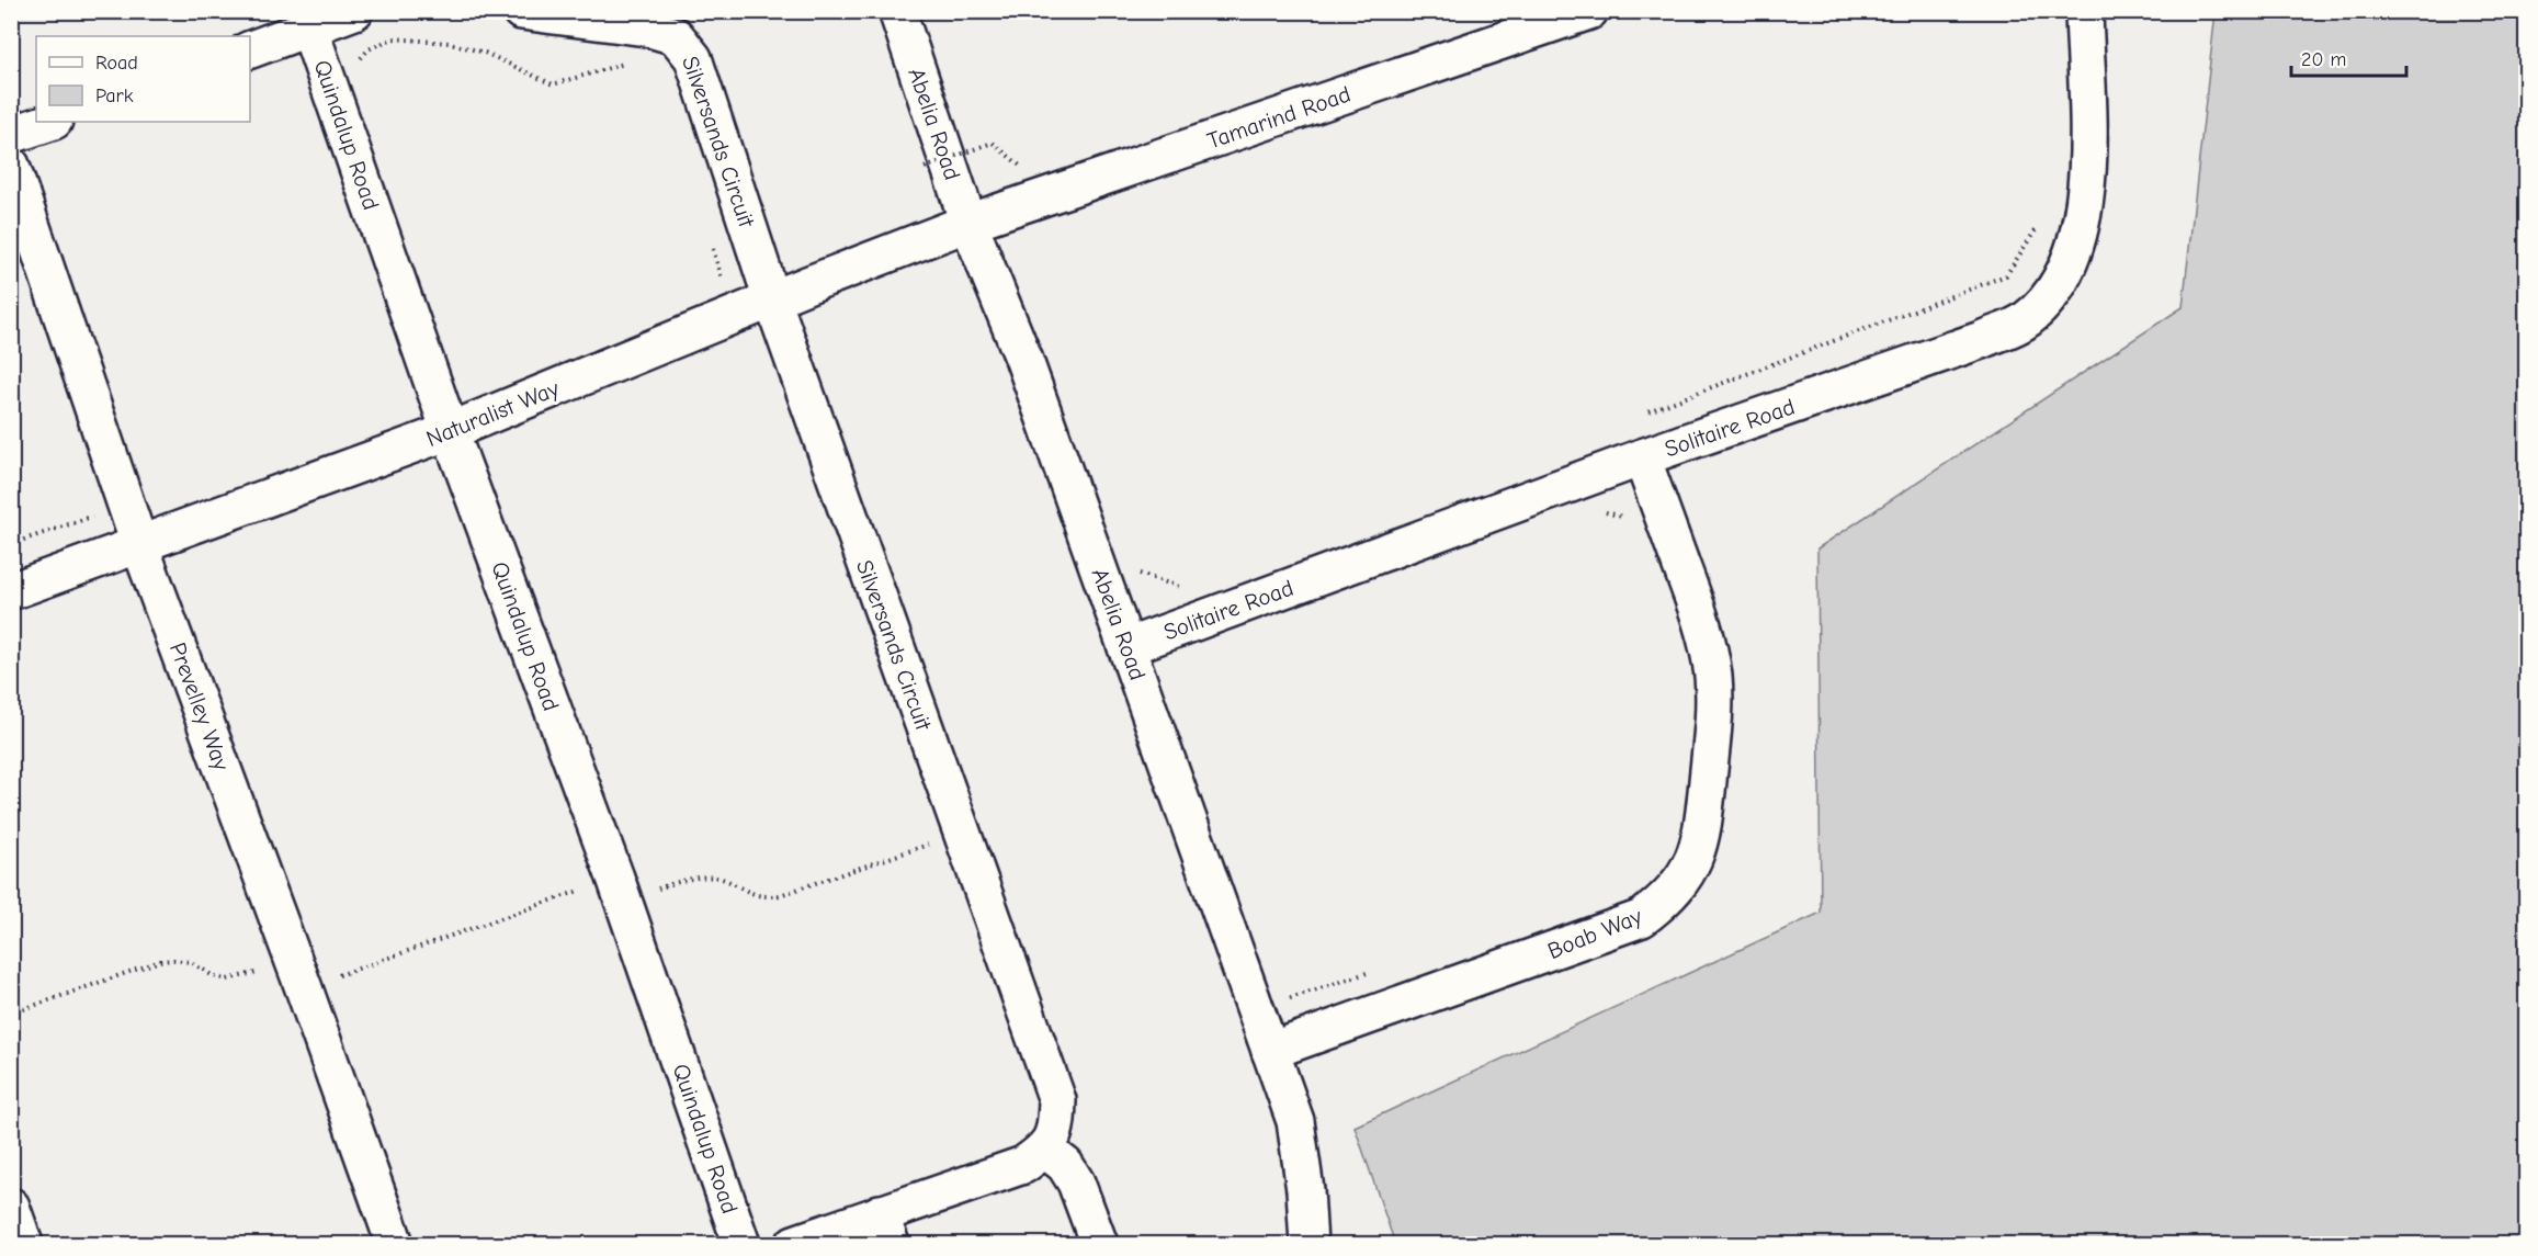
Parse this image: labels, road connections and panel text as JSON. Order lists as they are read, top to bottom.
{
  "streets": {
    "street": [
      "Tamarind Road",
      "Abelia Road",
      "Quindalup Road",
      "Silversands Circuit",
      "Naturalist Way",
      "Solitaire Road",
      "Prevelley Way",
      "Boab Way"
    ]
  },
  "crossings": [
    ["Tamarind Road", "Abelia Road"],
    ["Tamarind Road", "Naturalist Way"],
    ["Abelia Road", "Naturalist Way"],
    ["Abelia Road", "Solitaire Road"],
    ["Abelia Road", "Boab Way"],
    ["Quindalup Road", "Naturalist Way"],
    ["Silversands Circuit", "Naturalist Way"],
    ["Naturalist Way", "Prevelley Way"],
    ["Solitaire Road", "Boab Way"]
  ],
  "legend": ["Road", "Park"],
  "scale_bar": "20 m"
}
